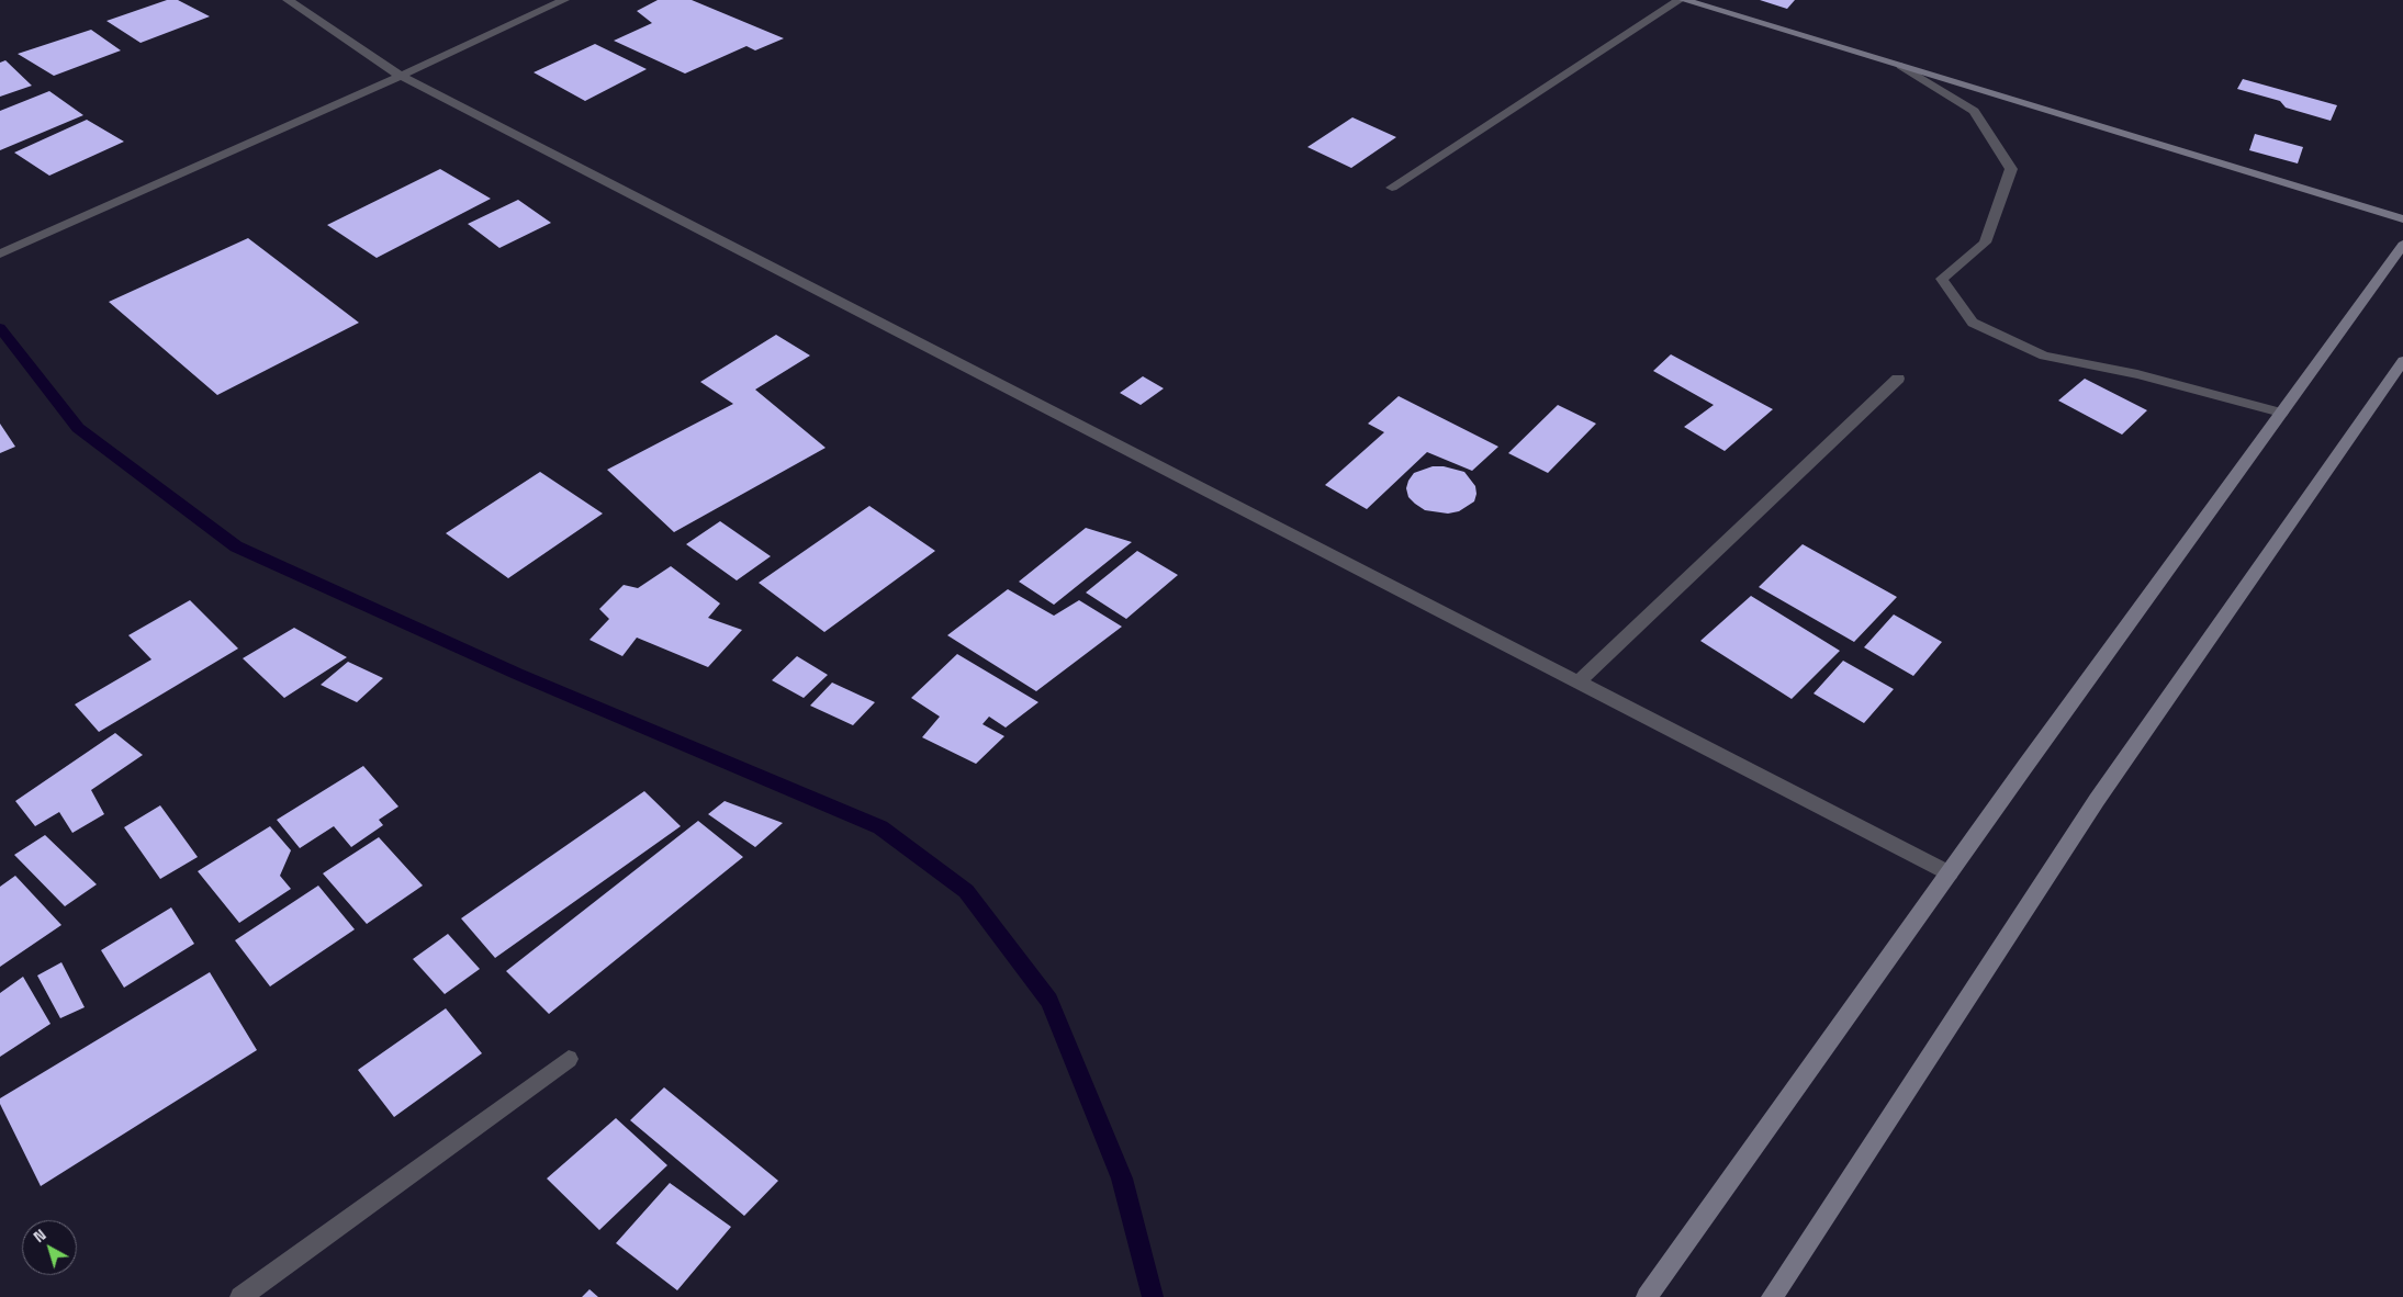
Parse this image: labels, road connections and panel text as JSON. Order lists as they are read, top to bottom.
{
  "north": "top left"
}
